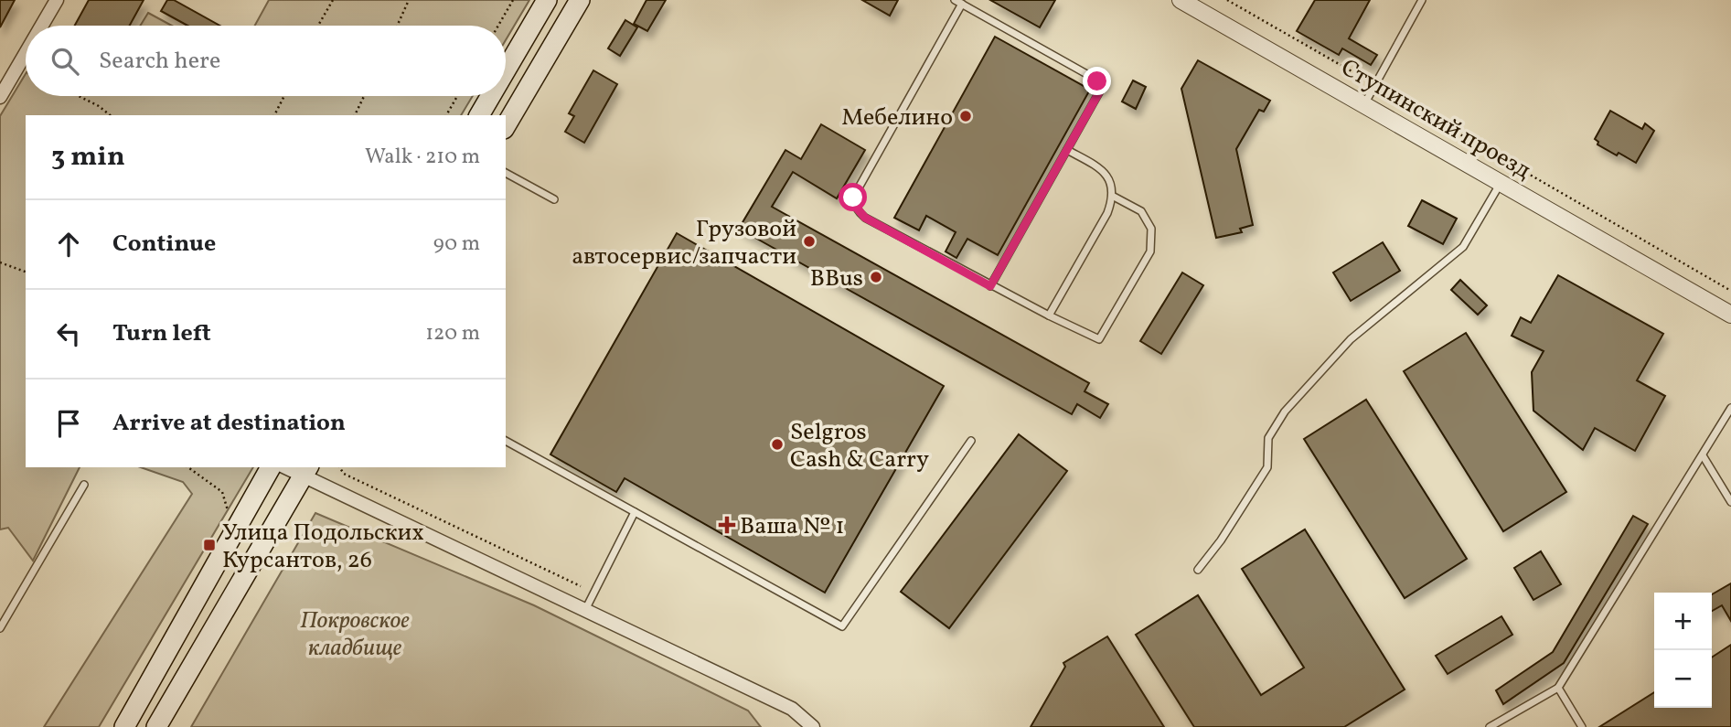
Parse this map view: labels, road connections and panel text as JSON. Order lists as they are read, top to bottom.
{
  "streets": {
    "street": ["Ступинский проезд"]
  },
  "parks": ["Покровское кладбище"],
  "places": {
    "other": [
      "Мебелино",
      "Грузовой автосервис/запчасти",
      "BBus",
      "Selgros Cash & Carry"
    ],
    "health": ["Ваша № 1"],
    "transit": ["Улица Подольских Курсантов, 26"]
  },
  "page": {
    "search": "Search here",
    "heading": ["3 min", "Walk · 210 m"],
    "list": [
      ["Continue", "90 m"],
      ["Turn left", "120 m"],
      "Arrive at destination"
    ],
    "map_buttons": ["+", "−"]
  }
}
